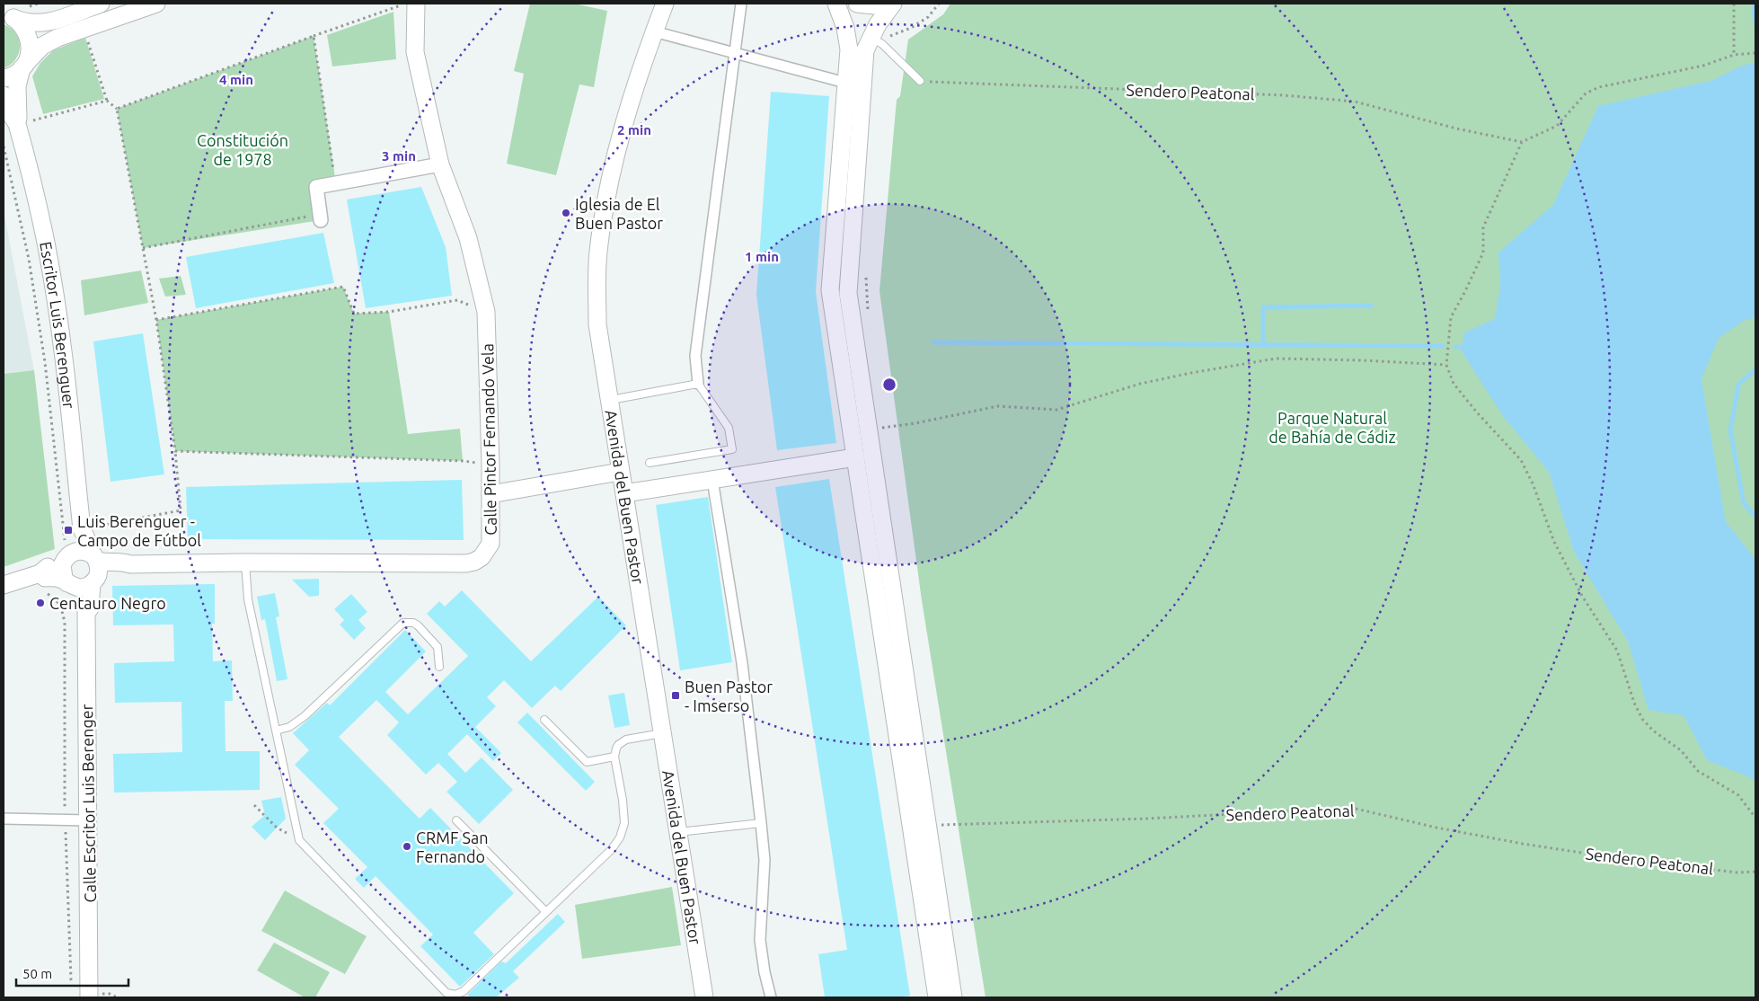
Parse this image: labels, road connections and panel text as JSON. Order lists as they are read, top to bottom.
{
  "streets": {
    "street": [
      "Escritor Luis Berenguer",
      "Calle Pintor Fernando Vela",
      "Avenida del Buen Pastor",
      "Calle Escritor Luis Berenger"
    ],
    "path": ["Sendero Peatonal"]
  },
  "crossings": [
    ["Escritor Luis Berenguer", "Calle Pintor Fernando Vela"],
    ["Escritor Luis Berenguer", "Calle Escritor Luis Berenger"],
    ["Calle Pintor Fernando Vela", "Calle Escritor Luis Berenger"]
  ],
  "parks": ["Constitución de 1978", "Parque Natural de Bahía de Cádiz"],
  "places": {
    "other": ["Iglesia de El Buen Pastor", "Centauro Negro", "CRMF San Fernando"],
    "transit": ["Luis Berenguer - Campo de Fútbol", "Buen Pastor - Imserso"]
  },
  "scale_bar": "50 m",
  "rings": [
    "4 min",
    "2 min",
    "3 min",
    "1 min"
  ]
}
